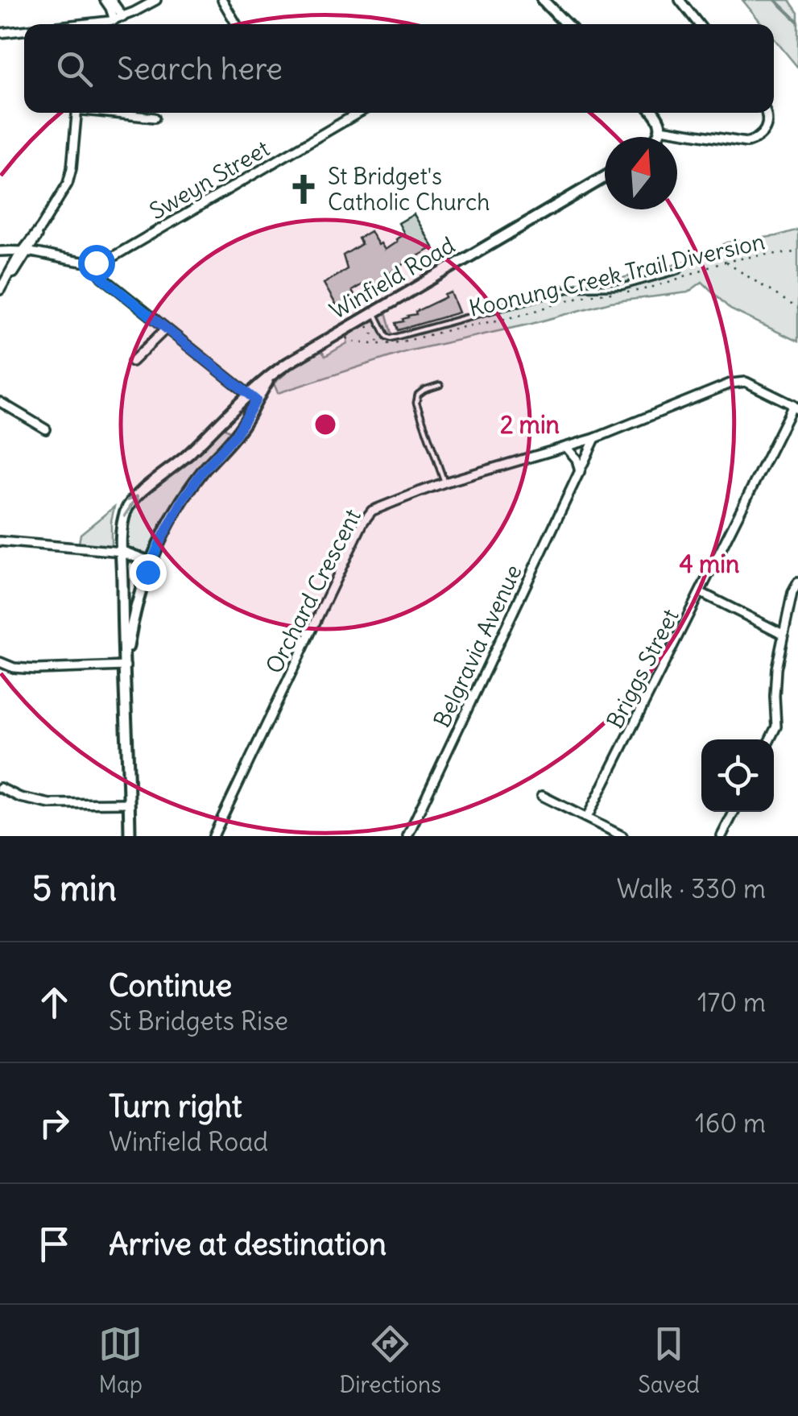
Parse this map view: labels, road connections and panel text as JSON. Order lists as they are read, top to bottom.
{
  "streets": {
    "street": [
      "Sweyn Street",
      "Winfield Road",
      "Orchard Crescent",
      "Belgravia Avenue",
      "Briggs Street"
    ],
    "path": ["Koonung Creek Trail Diversion"]
  },
  "crossings": [
    ["Orchard Crescent", "Belgravia Avenue"],
    ["Orchard Crescent", "Briggs Street"]
  ],
  "places": {
    "church": ["St Bridget's Catholic Church"]
  },
  "north": "top",
  "page": {
    "search": "Search here",
    "heading": ["5 min", "Walk · 330 m"],
    "list": [
      ["Continue", "St Bridgets Rise", "170 m"],
      ["Turn right", "Winfield Road", "160 m"],
      "Arrive at destination"
    ],
    "nav": ["Map", "Directions", "Saved"]
  },
  "rings": ["2 min", "4 min"]
}
